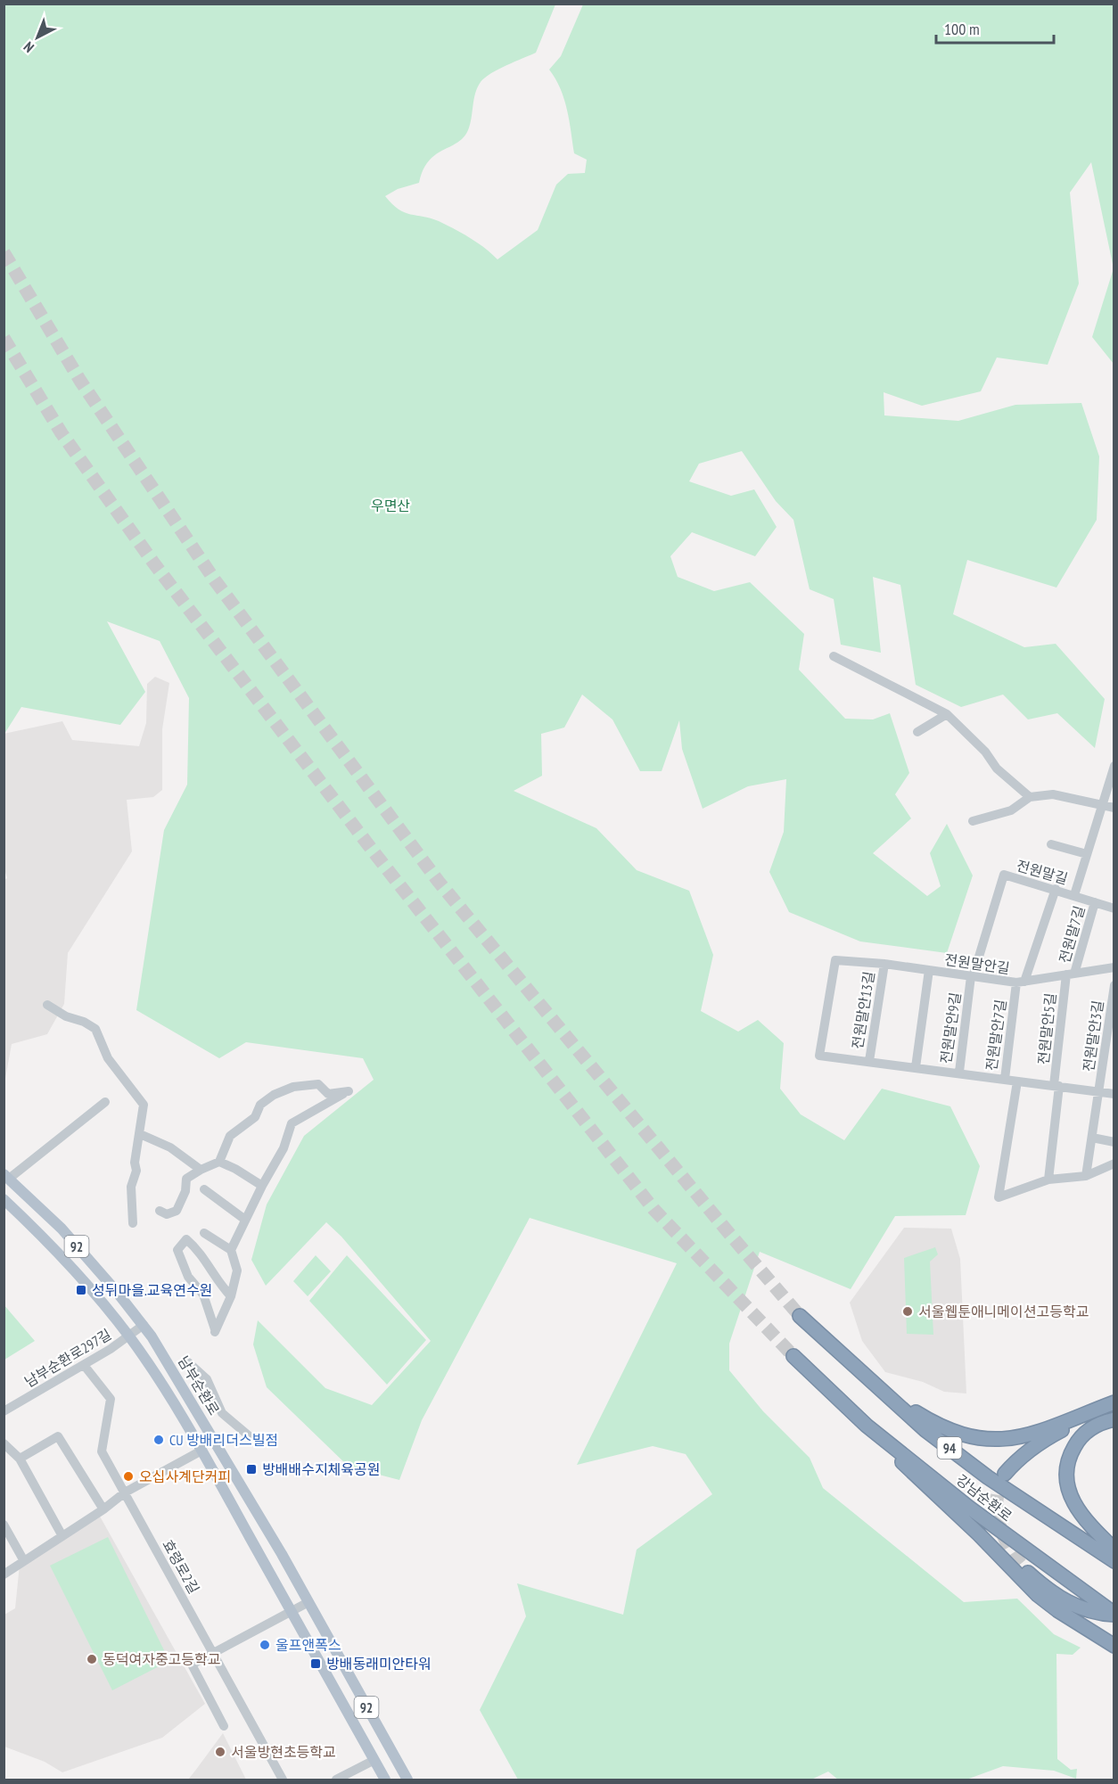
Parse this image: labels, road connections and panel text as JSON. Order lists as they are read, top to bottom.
{
  "streets": {
    "highway": ["94", "강남순환로"],
    "main road": ["92", "남부순환로"],
    "street": [
      "전원말길",
      "전원말7길",
      "전원말안길",
      "전원말안13길",
      "전원말안9길",
      "전원말안5길",
      "전원말안7길",
      "전원말안3길",
      "남부순환로297길",
      "효령로2길"
    ]
  },
  "crossings": [
    ["전원말길", "전원말7길"],
    ["전원말길", "전원말안길"],
    ["전원말길", "전원말안9길"],
    ["전원말길", "전원말안7길"],
    ["전원말7길", "전원말안길"],
    ["전원말7길", "전원말안5길"],
    ["전원말안길", "전원말안13길"],
    ["전원말안길", "전원말안9길"],
    ["전원말안길", "전원말안5길"],
    ["전원말안길", "전원말안7길"],
    ["전원말안13길", "전원말안9길"],
    ["전원말안9길", "전원말안7길"],
    ["전원말안5길", "전원말안7길"],
    ["전원말안5길", "전원말안3길"],
    ["92", "남부순환로297길"],
    ["남부순환로297길", "남부순환로"],
    ["남부순환로297길", "효령로2길"]
  ],
  "parks": ["우면산"],
  "places": {
    "transit": ["성뒤마을.교육연수원", "방배배수지체육공원", "방배동래미안타워"],
    "other": [
      "서울웹툰애니메이션고등학교",
      "CU 방배리더스빌점",
      "오십사계단커피",
      "울프앤폭스",
      "동덕여자중고등학교",
      "서울방현초등학교"
    ]
  },
  "scale_bar": "100 m",
  "north": "bottom left"
}
